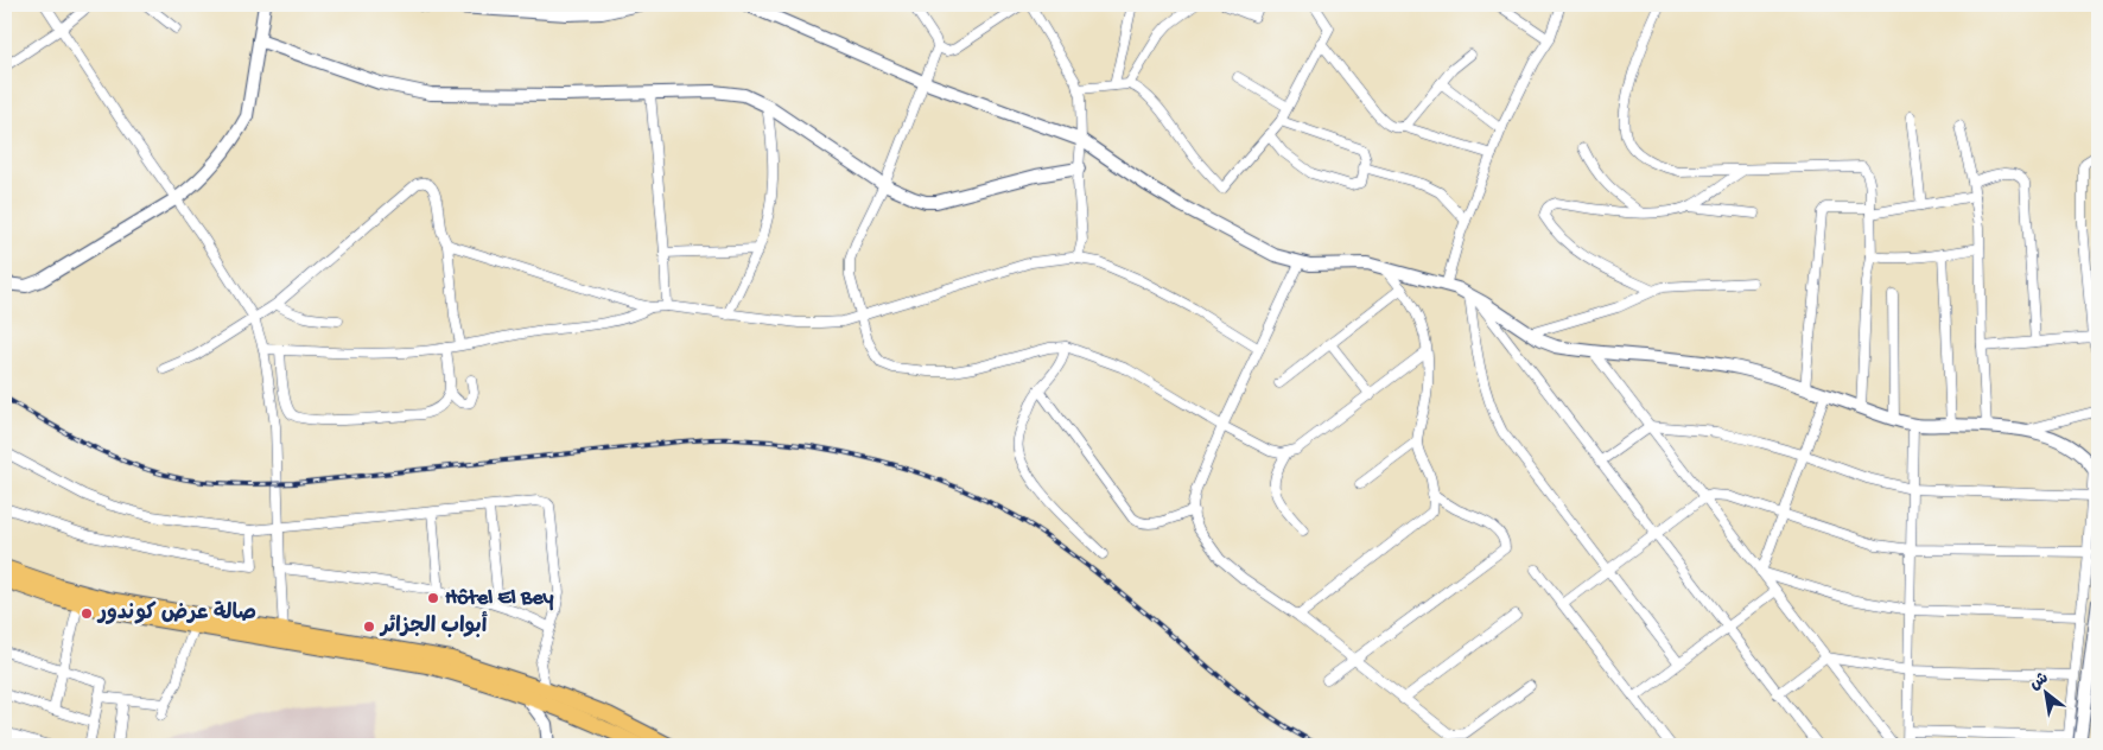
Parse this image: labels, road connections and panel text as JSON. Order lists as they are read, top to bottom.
{
  "places": ["Hôtel El Bey", "صالة عرض كوندور", "أبواب الجزائر"],
  "north": "top left"
}
